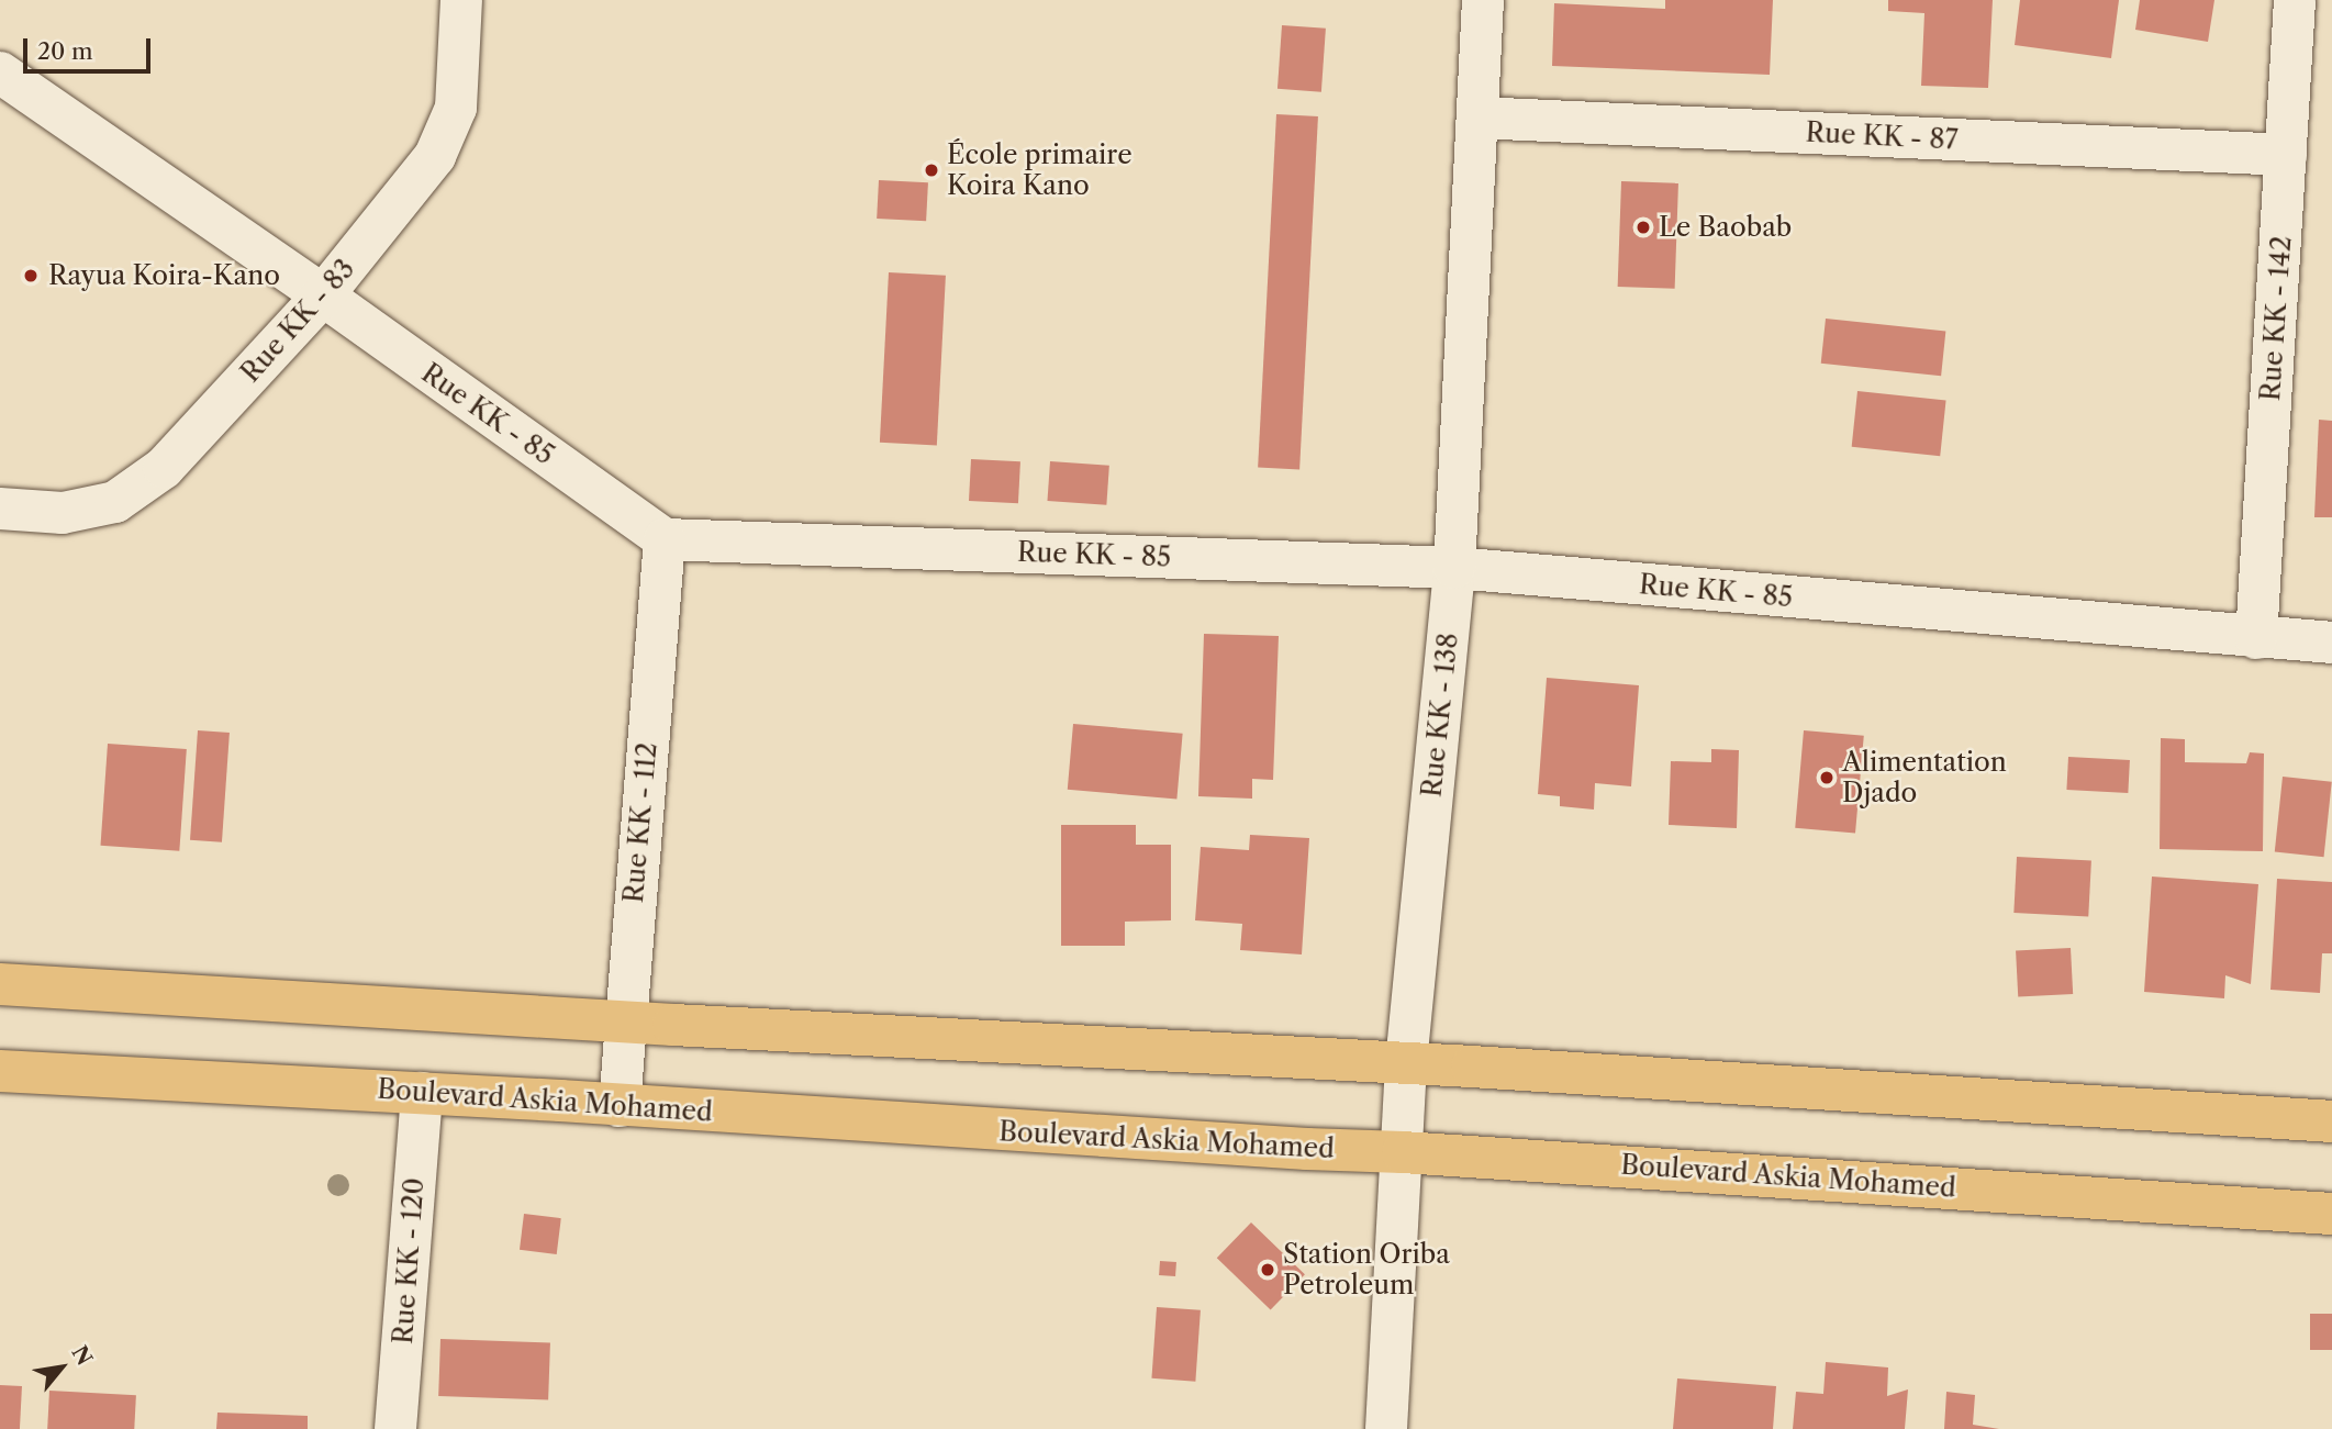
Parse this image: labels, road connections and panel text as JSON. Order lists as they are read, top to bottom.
{
  "streets": {
    "main road": ["Boulevard Askia Mohamed"],
    "street": [
      "Rue KK - 87",
      "Rue KK - 142",
      "Rue KK - 83",
      "Rue KK - 85",
      "Rue KK - 138",
      "Rue KK - 112",
      "Rue KK - 120"
    ]
  },
  "crossings": [
    ["Rue KK - 87", "Rue KK - 142"],
    ["Rue KK - 87", "Rue KK - 138"],
    ["Rue KK - 142", "Rue KK - 85"],
    ["Rue KK - 83", "Rue KK - 85"],
    ["Rue KK - 85", "Rue KK - 138"],
    ["Rue KK - 85", "Rue KK - 112"],
    ["Rue KK - 138", "Boulevard Askia Mohamed"],
    ["Rue KK - 112", "Boulevard Askia Mohamed"],
    ["Boulevard Askia Mohamed", "Rue KK - 120"]
  ],
  "places": [
    "École primaire Koira Kano",
    "Le Baobab",
    "Rayua Koira-Kano",
    "Alimentation Djado",
    "Station Oriba Petroleum"
  ],
  "scale_bar": "20 m",
  "north": "top right"
}
